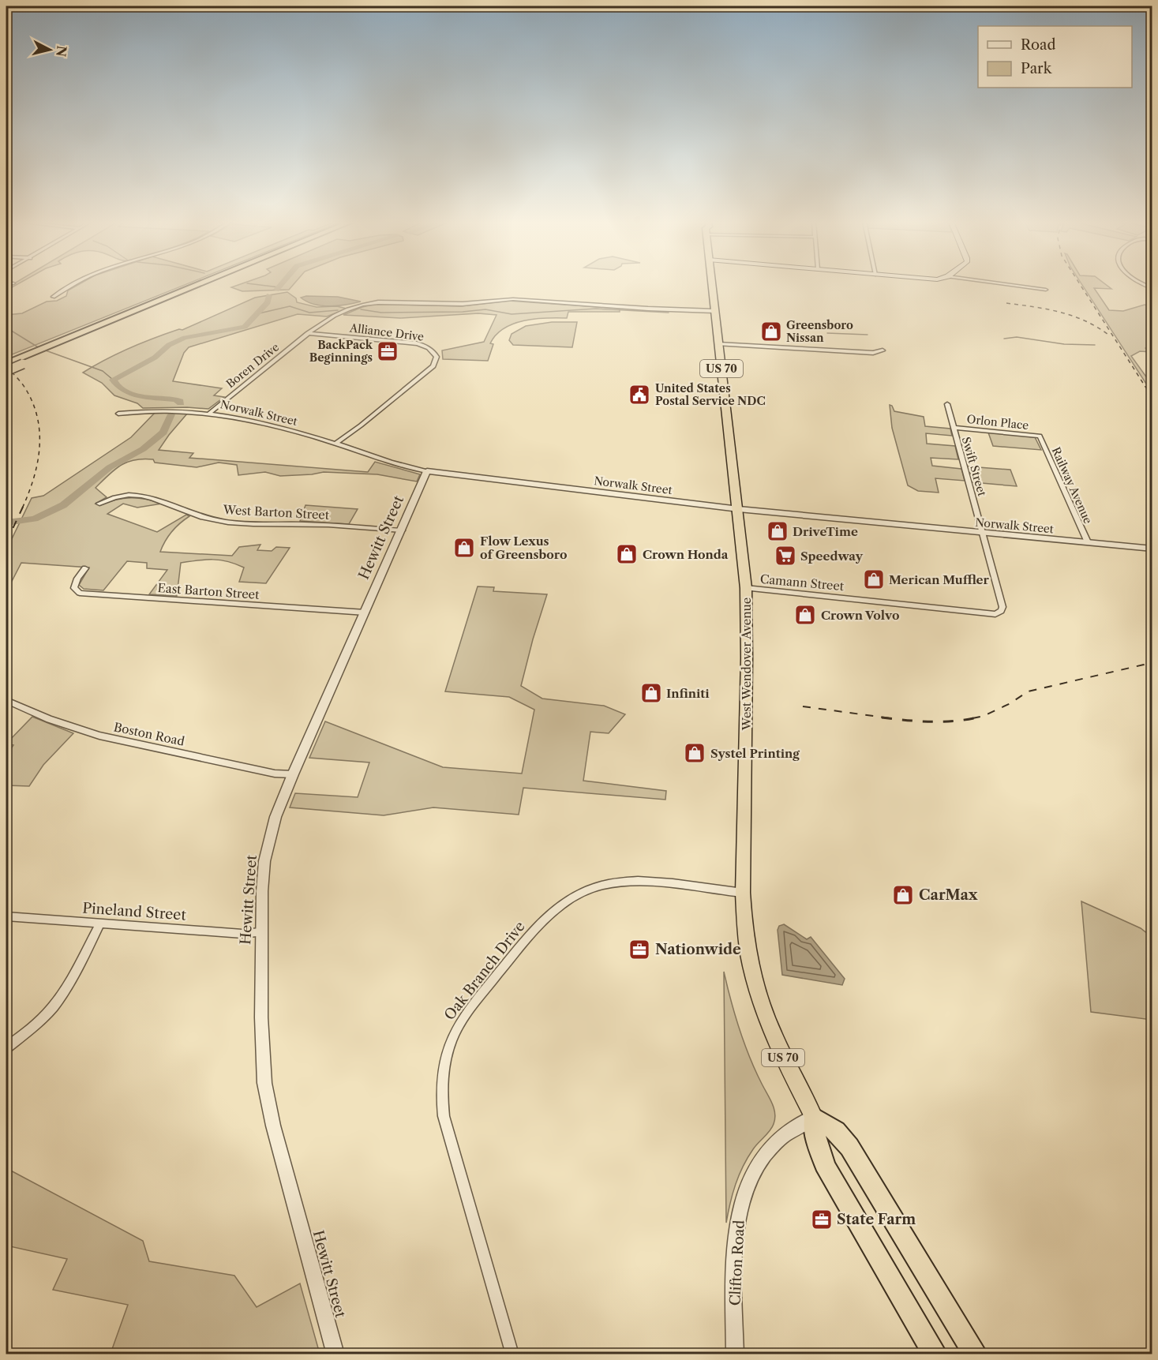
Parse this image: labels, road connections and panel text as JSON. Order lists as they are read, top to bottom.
{
  "streets": {
    "highway": ["US 70", "West Wendover Avenue"],
    "street": [
      "Alliance Drive",
      "Boren Drive",
      "Norwalk Street",
      "Orlon Place",
      "Swift Street",
      "Railway Avenue",
      "West Barton Street",
      "Hewitt Street",
      "Camann Street",
      "East Barton Street",
      "Boston Road",
      "Pineland Street",
      "Oak Branch Drive",
      "Clifton Road"
    ]
  },
  "crossings": [
    ["Alliance Drive", "Boren Drive"],
    ["Alliance Drive", "Norwalk Street"],
    ["Boren Drive", "Norwalk Street"],
    ["Boren Drive", "West Wendover Avenue"],
    ["Norwalk Street", "Swift Street"],
    ["Norwalk Street", "Railway Avenue"],
    ["Norwalk Street", "Hewitt Street"],
    ["Norwalk Street", "Camann Street"],
    ["Norwalk Street", "West Wendover Avenue"],
    ["Orlon Place", "Swift Street"],
    ["Orlon Place", "Railway Avenue"],
    ["Swift Street", "Camann Street"],
    ["West Barton Street", "Hewitt Street"],
    ["Hewitt Street", "East Barton Street"],
    ["Hewitt Street", "Boston Road"],
    ["Hewitt Street", "Pineland Street"],
    ["Camann Street", "West Wendover Avenue"],
    ["West Wendover Avenue", "Oak Branch Drive"],
    ["West Wendover Avenue", "Clifton Road"]
  ],
  "places": {
    "shop": [
      "Greensboro Nissan",
      "DriveTime",
      "Flow Lexus of Greensboro",
      "Crown Honda",
      "Merican Muffler",
      "Crown Volvo",
      "Infiniti",
      "Systel Printing",
      "CarMax"
    ],
    "office": ["BackPack Beginnings", "Nationwide", "State Farm"],
    "public building": ["United States Postal Service NDC"],
    "supermarket": ["Speedway"]
  },
  "legend": ["Road", "Park"],
  "north": "right"
}
